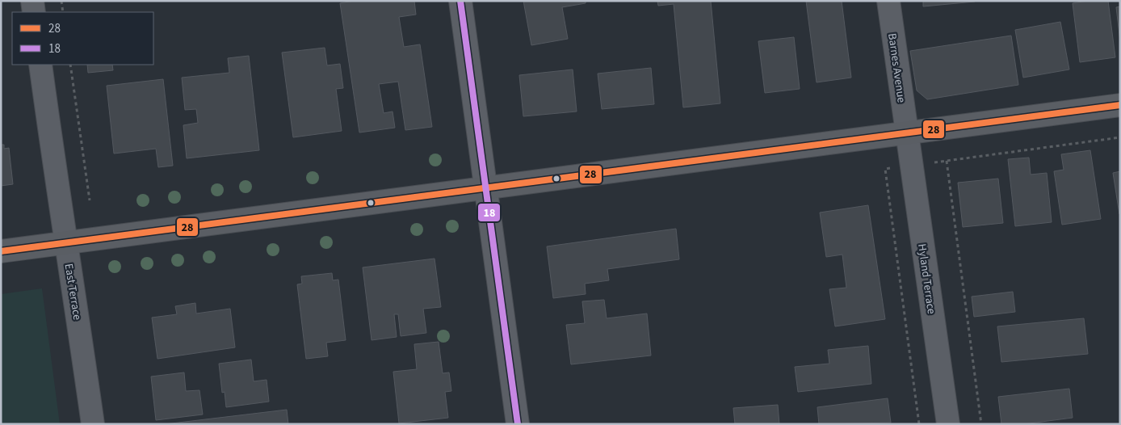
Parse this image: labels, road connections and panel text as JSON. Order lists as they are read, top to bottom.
{
  "streets": {
    "street": ["Barnes Avenue", "Hyland Terrace", "East Terrace"]
  },
  "crossings": [
    ["Barnes Avenue", "Hyland Terrace"]
  ],
  "lines": ["transit line 18", "transit line 28"],
  "legend": ["28", "18"]
}
